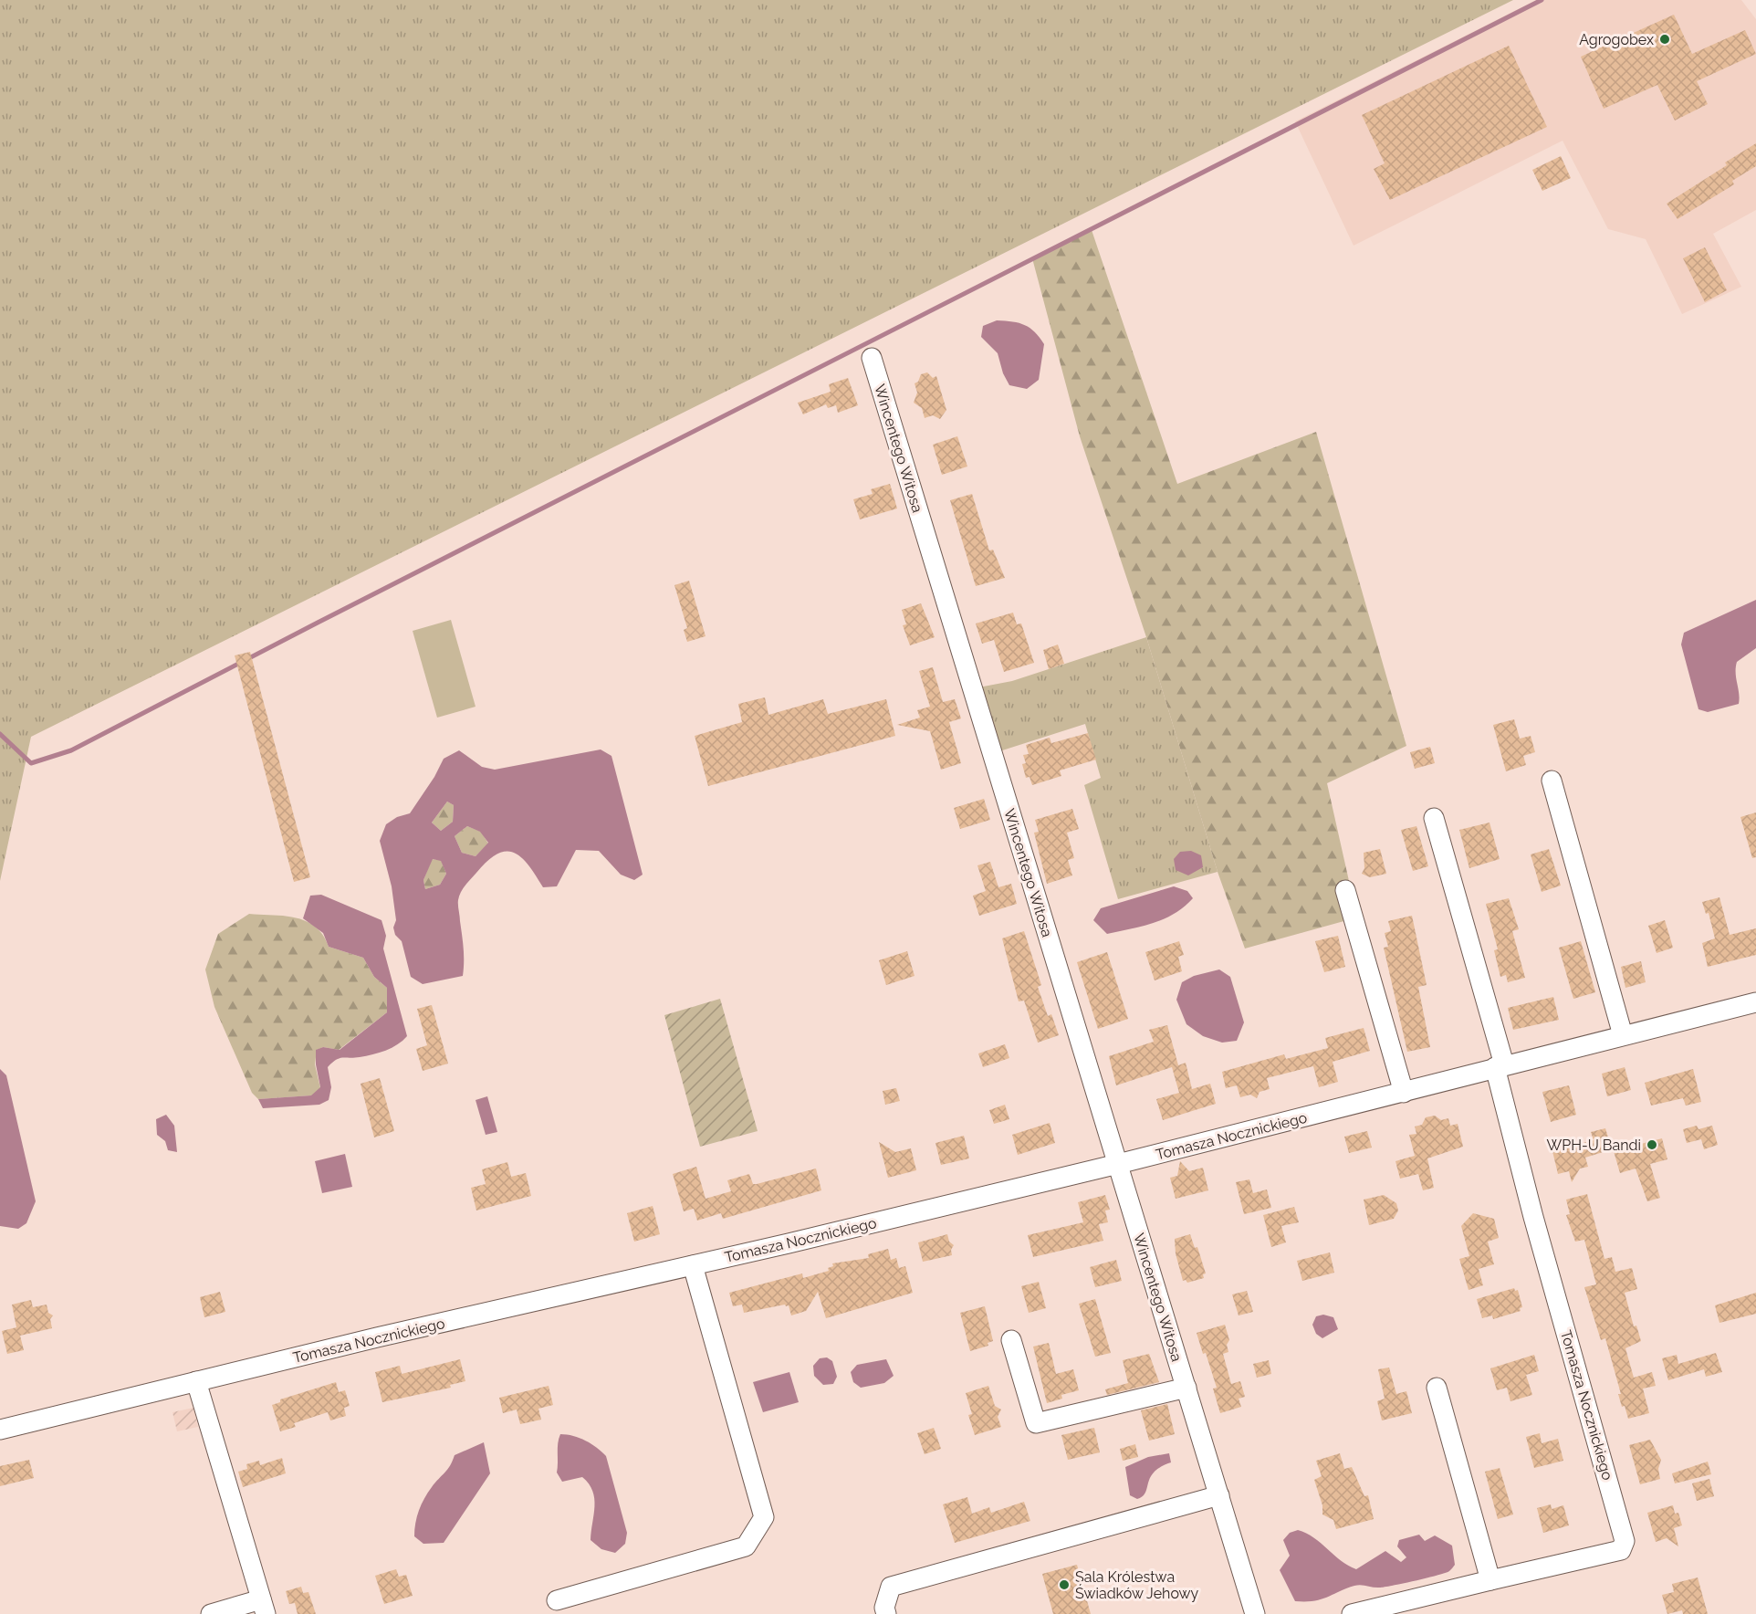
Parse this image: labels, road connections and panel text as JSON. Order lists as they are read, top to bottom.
{
  "streets": {
    "street": ["Wincentego Witosa", "Tomasza Nocznickiego"]
  },
  "crossings": [
    ["Wincentego Witosa", "Tomasza Nocznickiego"]
  ],
  "places": ["Agrogobex", "WPH-U Bandi", "Sala Królestwa Świadków Jehowy"]
}
